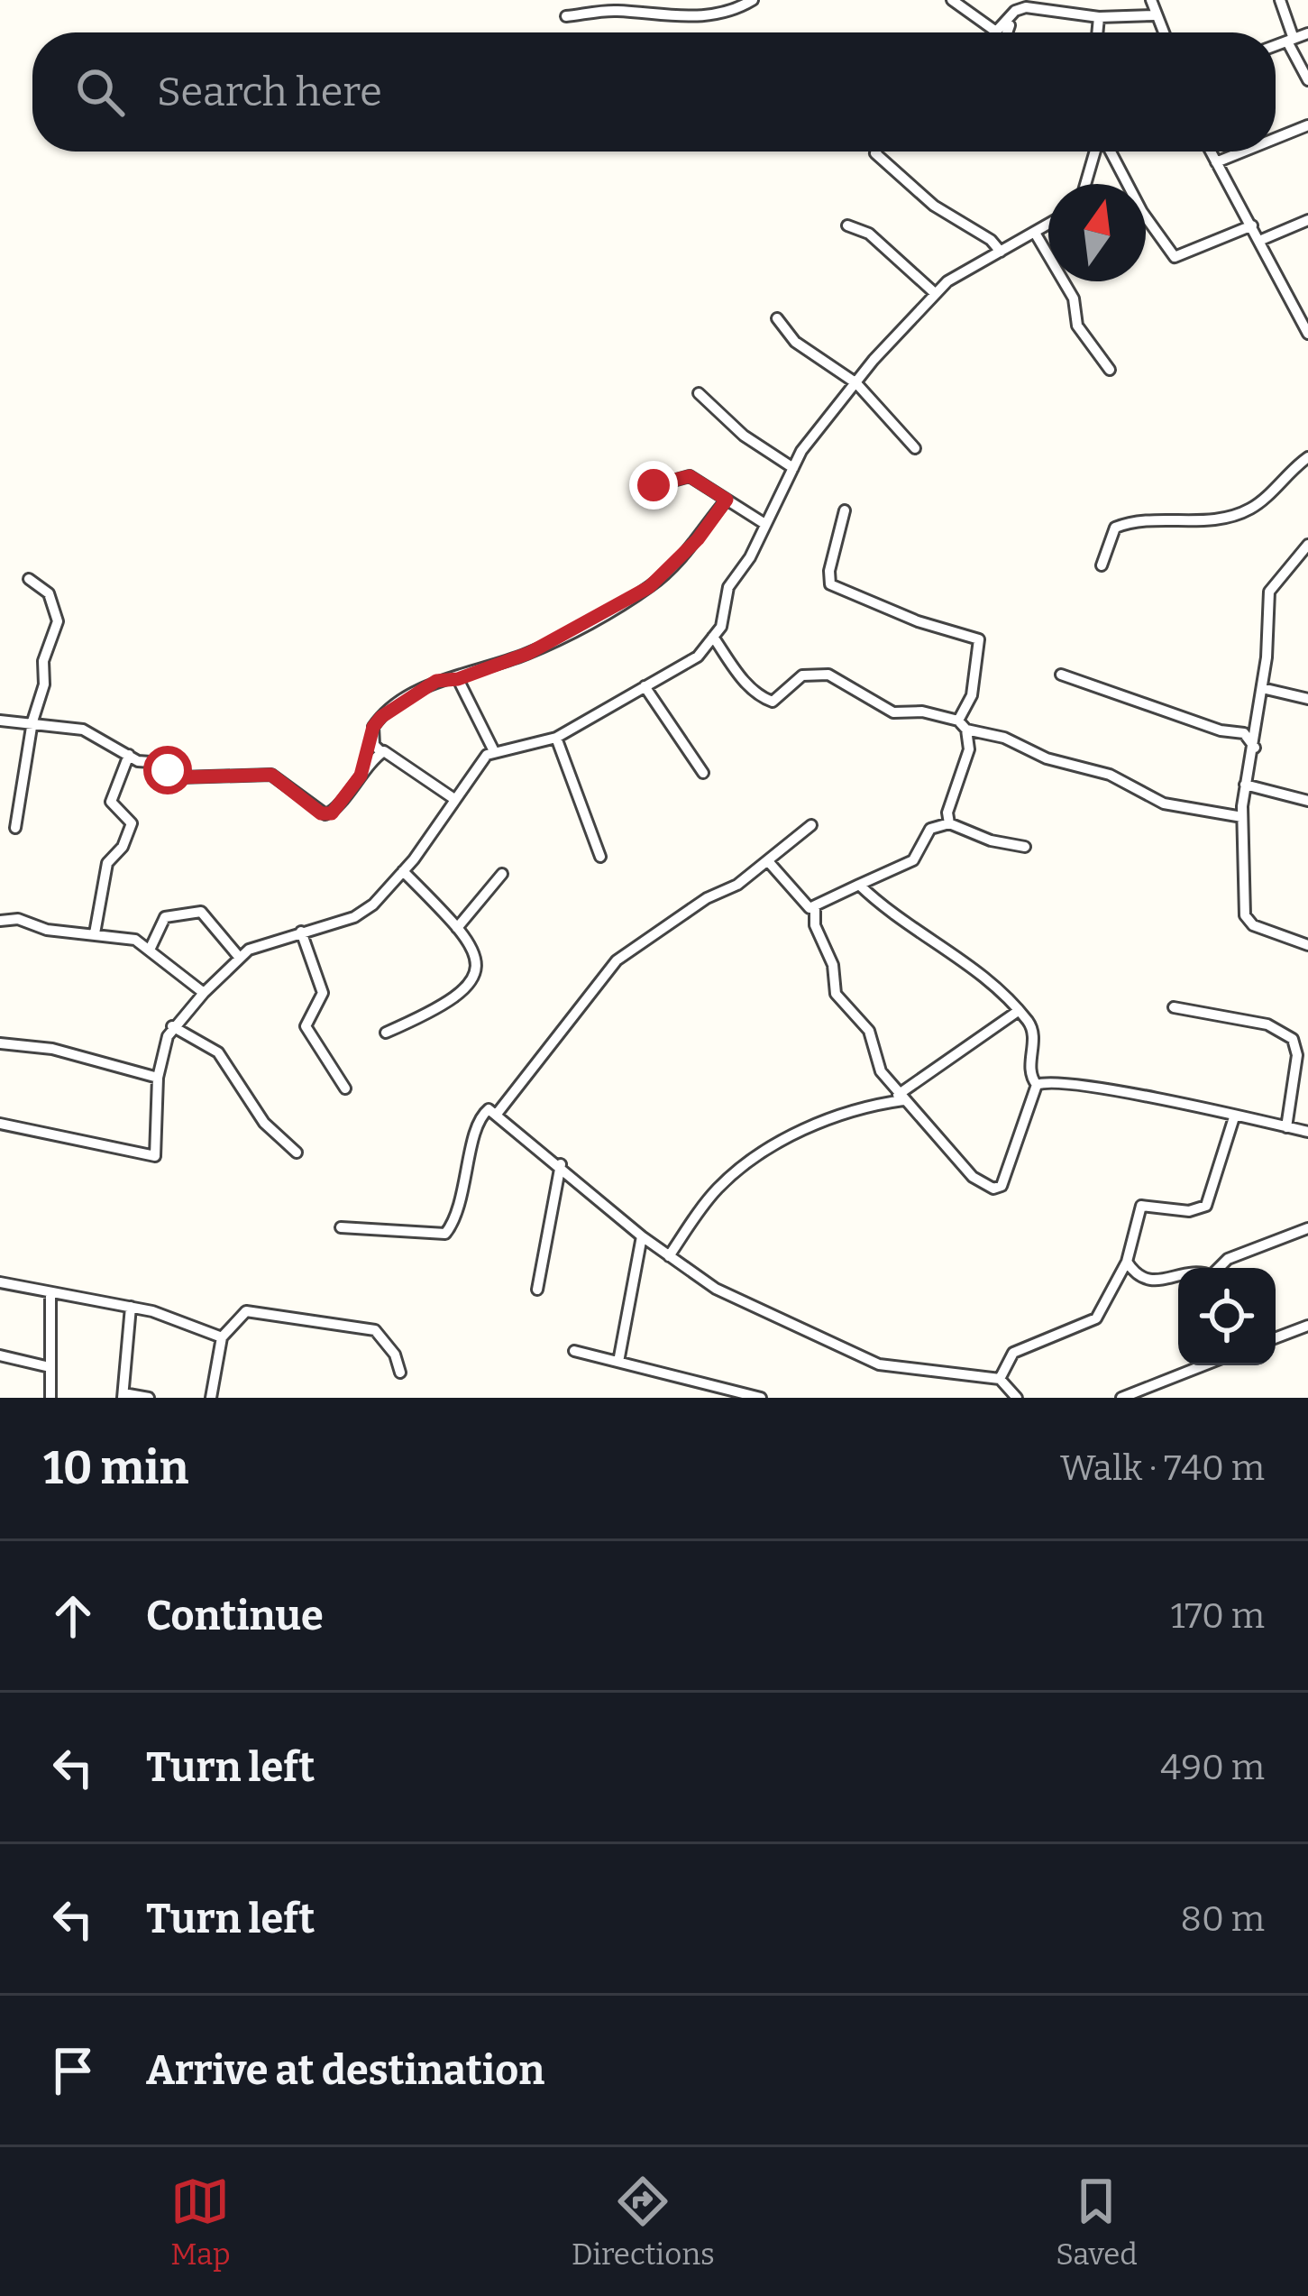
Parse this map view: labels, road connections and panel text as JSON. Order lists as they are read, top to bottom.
{
  "north": "top",
  "page": {
    "search": "Search here",
    "heading": ["10 min", "Walk · 740 m"],
    "list": [
      ["Continue", "170 m"],
      ["Turn left", "490 m"],
      ["Turn left", "80 m"],
      "Arrive at destination"
    ],
    "nav": ["Map", "Directions", "Saved"]
  }
}
